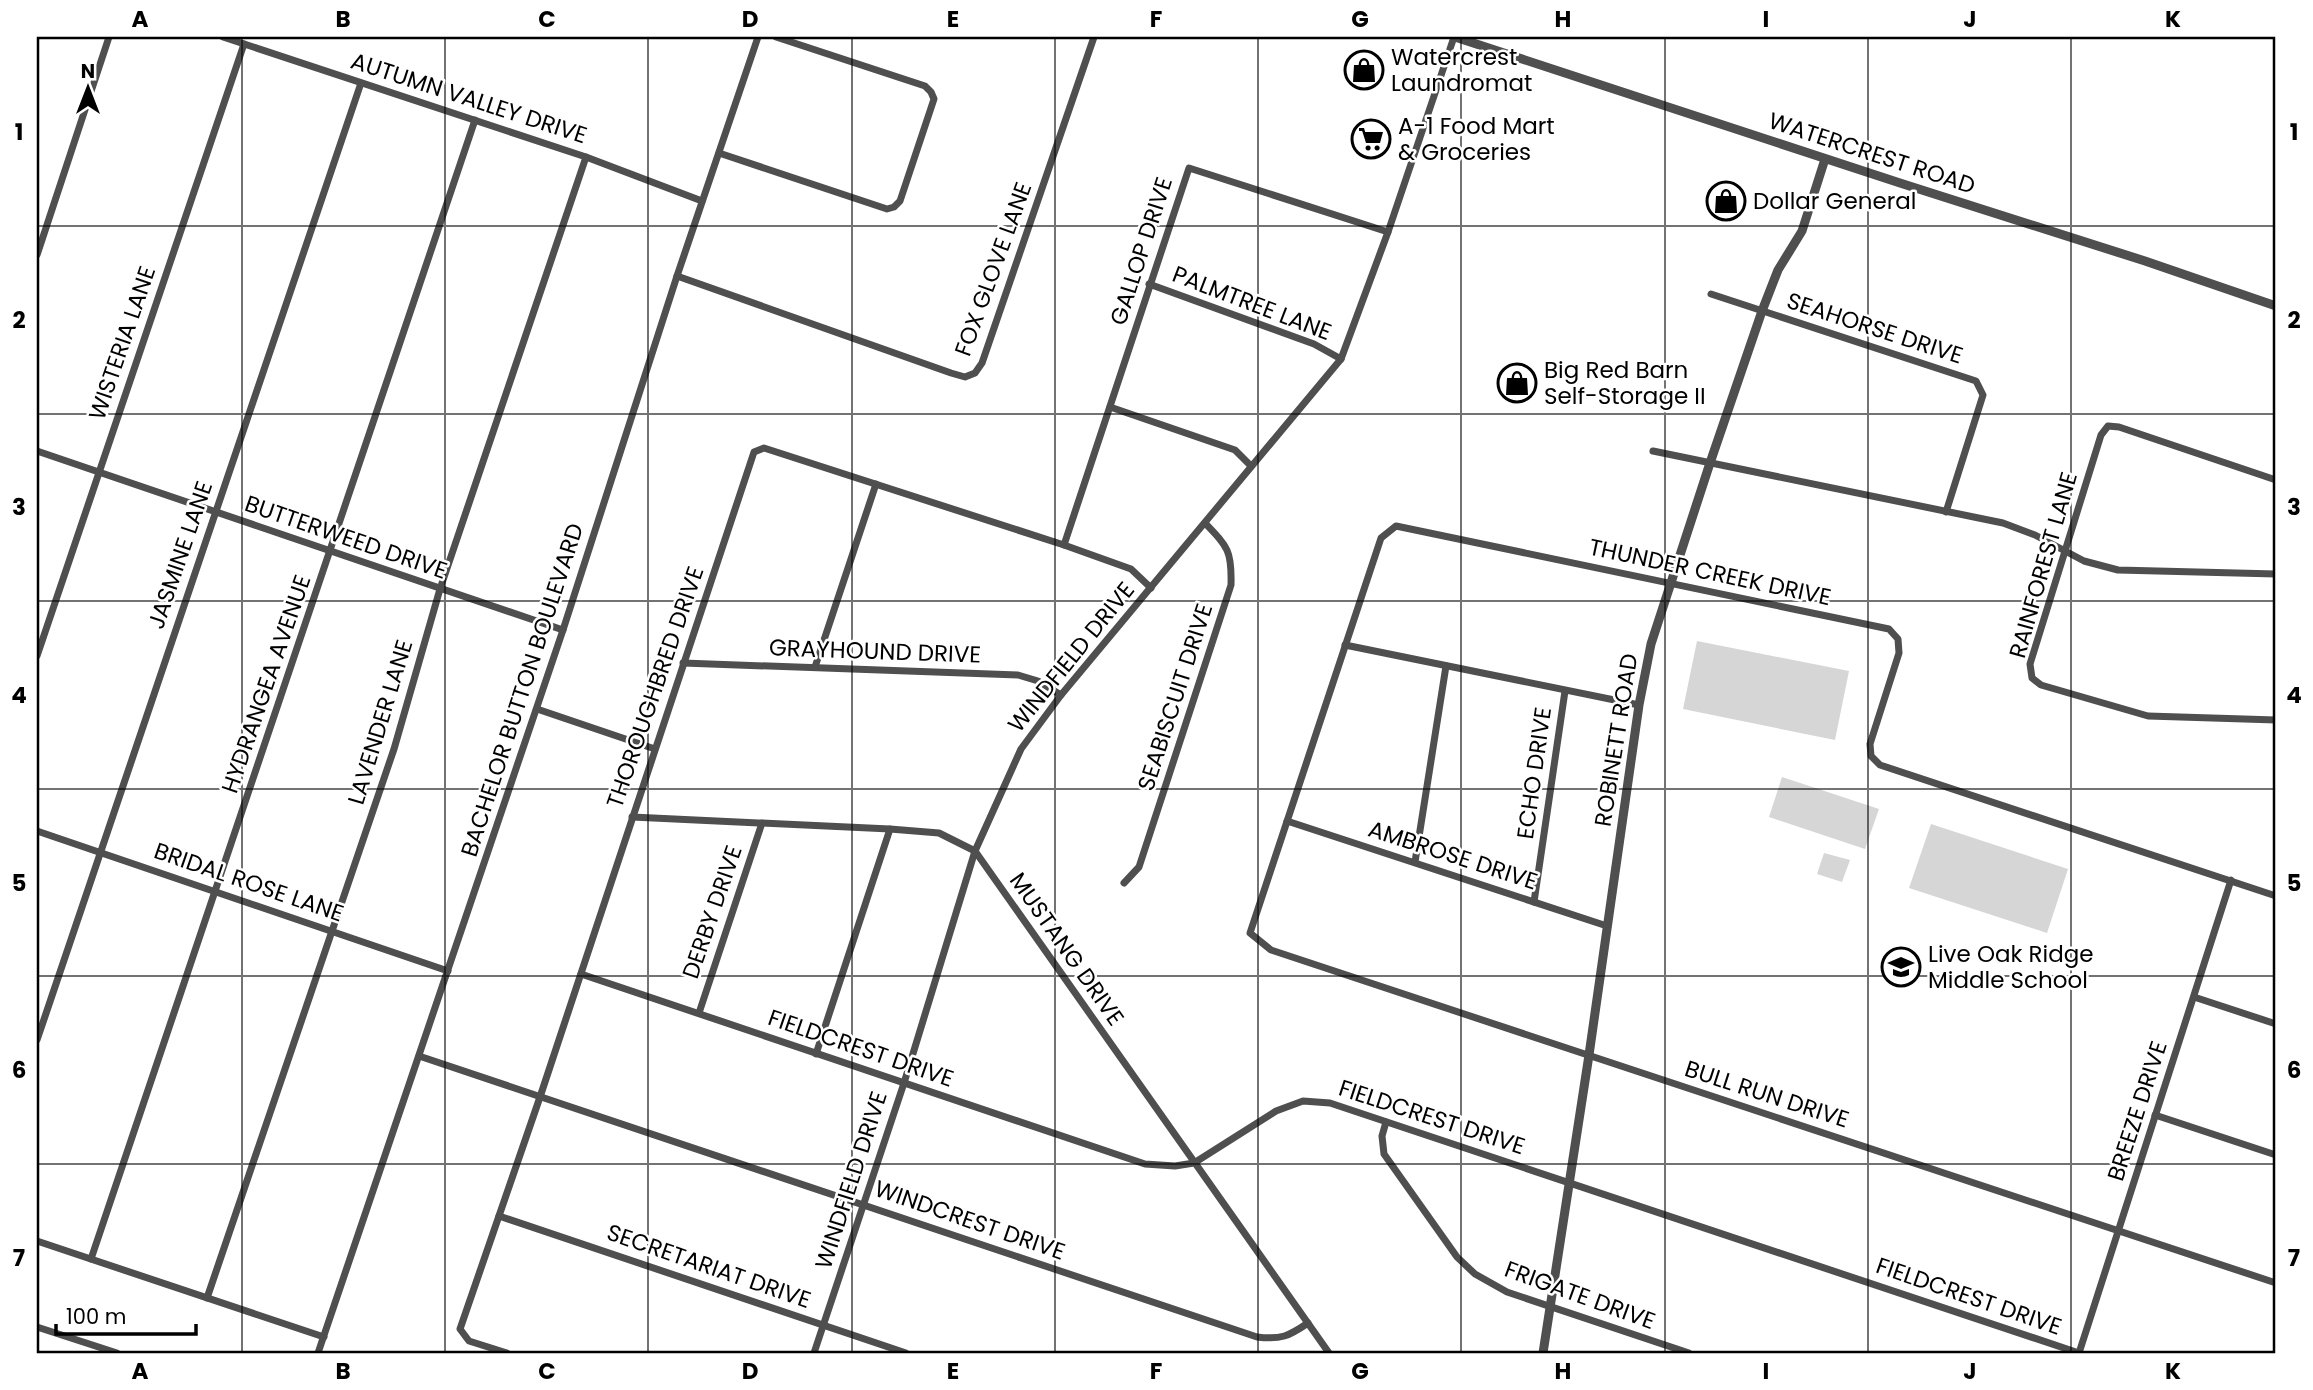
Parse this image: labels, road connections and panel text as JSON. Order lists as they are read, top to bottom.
{
  "streets": {
    "street": [
      "AUTUMN VALLEY DRIVE",
      "WATERCREST ROAD",
      "GALLOP DRIVE",
      "FOX GLOVE LANE",
      "PALMTREE LANE",
      "SEAHORSE DRIVE",
      "WISTERIA LANE",
      "BUTTERWEED DRIVE",
      "JASMINE LANE",
      "RAINFOREST LANE",
      "THUNDER CREEK DRIVE",
      "GRAYHOUND DRIVE",
      "WINDFIELD DRIVE",
      "HYDRANGEA AVENUE",
      "THOROUGHBRED DRIVE",
      "BACHELOR BUTTON BOULEVARD",
      "SEABISCUIT DRIVE",
      "LAVENDER LANE",
      "ROBINETT ROAD",
      "ECHO DRIVE",
      "AMBROSE DRIVE",
      "BRIDAL ROSE LANE",
      "DERBY DRIVE",
      "MUSTANG DRIVE",
      "FIELDCREST DRIVE",
      "BULL RUN DRIVE",
      "BREEZE DRIVE",
      "WINDCREST DRIVE",
      "SECRETARIAT DRIVE",
      "FRIGATE DRIVE"
    ]
  },
  "crossings": [
    ["AUTUMN VALLEY DRIVE", "WISTERIA LANE"],
    ["AUTUMN VALLEY DRIVE", "JASMINE LANE"],
    ["AUTUMN VALLEY DRIVE", "HYDRANGEA AVENUE"],
    ["AUTUMN VALLEY DRIVE", "BACHELOR BUTTON BOULEVARD"],
    ["AUTUMN VALLEY DRIVE", "LAVENDER LANE"],
    ["WATERCREST ROAD", "WINDFIELD DRIVE"],
    ["WATERCREST ROAD", "ROBINETT ROAD"],
    ["GALLOP DRIVE", "PALMTREE LANE"],
    ["GALLOP DRIVE", "WINDFIELD DRIVE"],
    ["GALLOP DRIVE", "THOROUGHBRED DRIVE"],
    ["FOX GLOVE LANE", "BACHELOR BUTTON BOULEVARD"],
    ["PALMTREE LANE", "WINDFIELD DRIVE"],
    ["SEAHORSE DRIVE", "ROBINETT ROAD"],
    ["WISTERIA LANE", "BUTTERWEED DRIVE"],
    ["BUTTERWEED DRIVE", "JASMINE LANE"],
    ["BUTTERWEED DRIVE", "HYDRANGEA AVENUE"],
    ["BUTTERWEED DRIVE", "BACHELOR BUTTON BOULEVARD"],
    ["BUTTERWEED DRIVE", "LAVENDER LANE"],
    ["JASMINE LANE", "BRIDAL ROSE LANE"],
    ["THUNDER CREEK DRIVE", "ROBINETT ROAD"],
    ["THUNDER CREEK DRIVE", "AMBROSE DRIVE"],
    ["THUNDER CREEK DRIVE", "BULL RUN DRIVE"],
    ["THUNDER CREEK DRIVE", "BREEZE DRIVE"],
    ["GRAYHOUND DRIVE", "WINDFIELD DRIVE"],
    ["GRAYHOUND DRIVE", "THOROUGHBRED DRIVE"],
    ["WINDFIELD DRIVE", "THOROUGHBRED DRIVE"],
    ["WINDFIELD DRIVE", "SEABISCUIT DRIVE"],
    ["WINDFIELD DRIVE", "MUSTANG DRIVE"],
    ["WINDFIELD DRIVE", "FIELDCREST DRIVE"],
    ["WINDFIELD DRIVE", "WINDCREST DRIVE"],
    ["WINDFIELD DRIVE", "SECRETARIAT DRIVE"],
    ["HYDRANGEA AVENUE", "BRIDAL ROSE LANE"],
    ["THOROUGHBRED DRIVE", "MUSTANG DRIVE"],
    ["THOROUGHBRED DRIVE", "FIELDCREST DRIVE"],
    ["THOROUGHBRED DRIVE", "WINDCREST DRIVE"],
    ["THOROUGHBRED DRIVE", "SECRETARIAT DRIVE"],
    ["BACHELOR BUTTON BOULEVARD", "BRIDAL ROSE LANE"],
    ["BACHELOR BUTTON BOULEVARD", "WINDCREST DRIVE"],
    ["LAVENDER LANE", "BRIDAL ROSE LANE"],
    ["ROBINETT ROAD", "AMBROSE DRIVE"],
    ["ROBINETT ROAD", "FIELDCREST DRIVE"],
    ["ROBINETT ROAD", "BULL RUN DRIVE"],
    ["ROBINETT ROAD", "FRIGATE DRIVE"],
    ["ECHO DRIVE", "AMBROSE DRIVE"],
    ["DERBY DRIVE", "MUSTANG DRIVE"],
    ["DERBY DRIVE", "FIELDCREST DRIVE"],
    ["MUSTANG DRIVE", "FIELDCREST DRIVE"],
    ["MUSTANG DRIVE", "WINDCREST DRIVE"],
    ["FIELDCREST DRIVE", "BREEZE DRIVE"],
    ["FIELDCREST DRIVE", "FRIGATE DRIVE"],
    ["BULL RUN DRIVE", "BREEZE DRIVE"]
  ],
  "places": {
    "shop": ["Watercrest Laundromat", "Dollar General", "Big Red Barn Self-Storage II"],
    "supermarket": ["A-1 Food Mart & Groceries"],
    "school or university": ["Live Oak Ridge Middle School"]
  },
  "scale_bar": "100 m",
  "north": "top",
  "grid": {
    "columns": [
      "A",
      "B",
      "C",
      "D",
      "E",
      "F",
      "G",
      "H",
      "I",
      "J",
      "K"
    ],
    "rows": [
      "1",
      "2",
      "3",
      "4",
      "5",
      "6",
      "7"
    ]
  }
}
